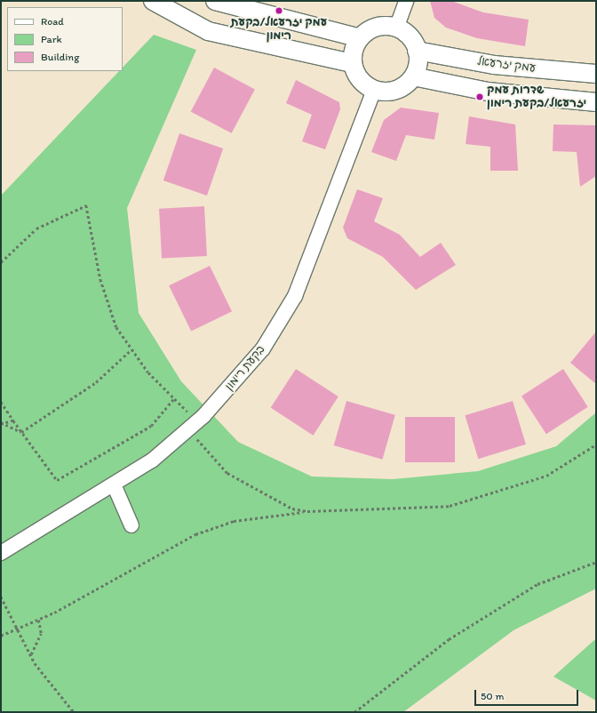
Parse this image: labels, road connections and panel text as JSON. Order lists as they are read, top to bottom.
{
  "streets": {
    "main road": ["עמק יזרעאל"],
    "street": ["בקעת רימון"]
  },
  "crossings": [
    ["עמק יזרעאל", "בקעת רימון"]
  ],
  "places": ["עמק יזרעאל/בקעת רימון", "שדרות עמק יזרעאל/בקעת רימון"],
  "legend": ["Road", "Park", "Building"],
  "scale_bar": "50 m"
}
